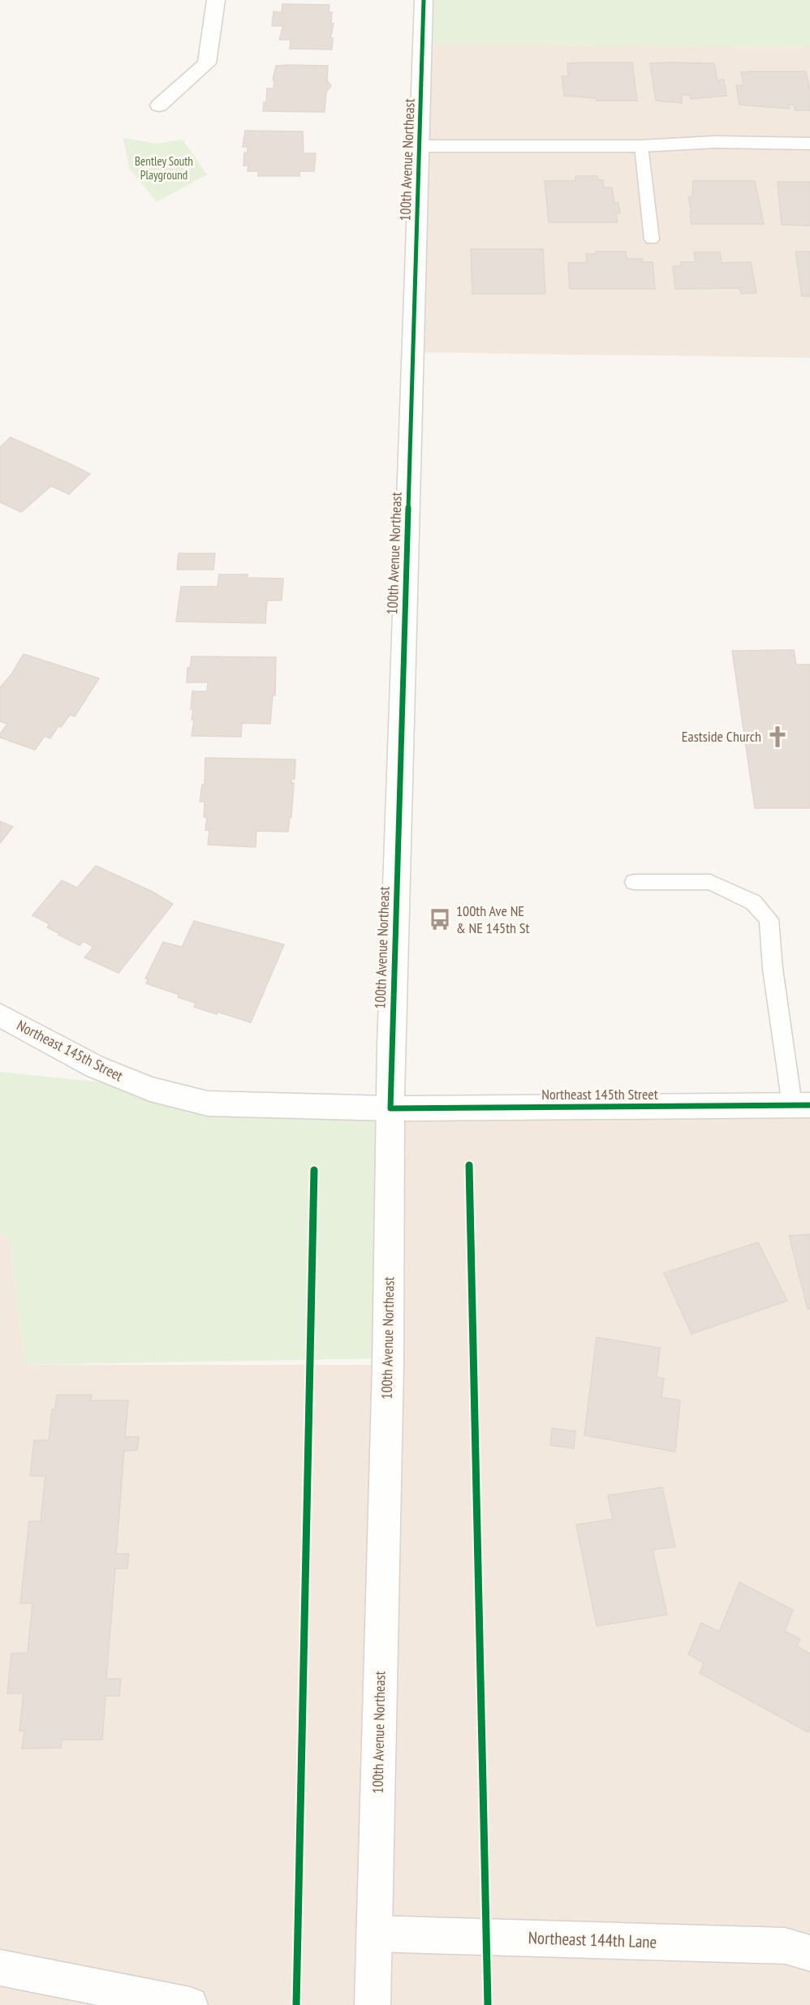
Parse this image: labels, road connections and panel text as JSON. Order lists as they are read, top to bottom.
{
  "streets": {
    "main road": ["100th Avenue Northeast", "Northeast 145th Street", "Northeast 144th Lane"]
  },
  "crossings": [
    ["100th Avenue Northeast", "Northeast 145th Street"],
    ["100th Avenue Northeast", "Northeast 144th Lane"]
  ],
  "parks": ["Bentley South Playground"],
  "places": {
    "church": ["Eastside Church"],
    "bus stop": ["100th Ave NE & NE 145th St"]
  }
}
